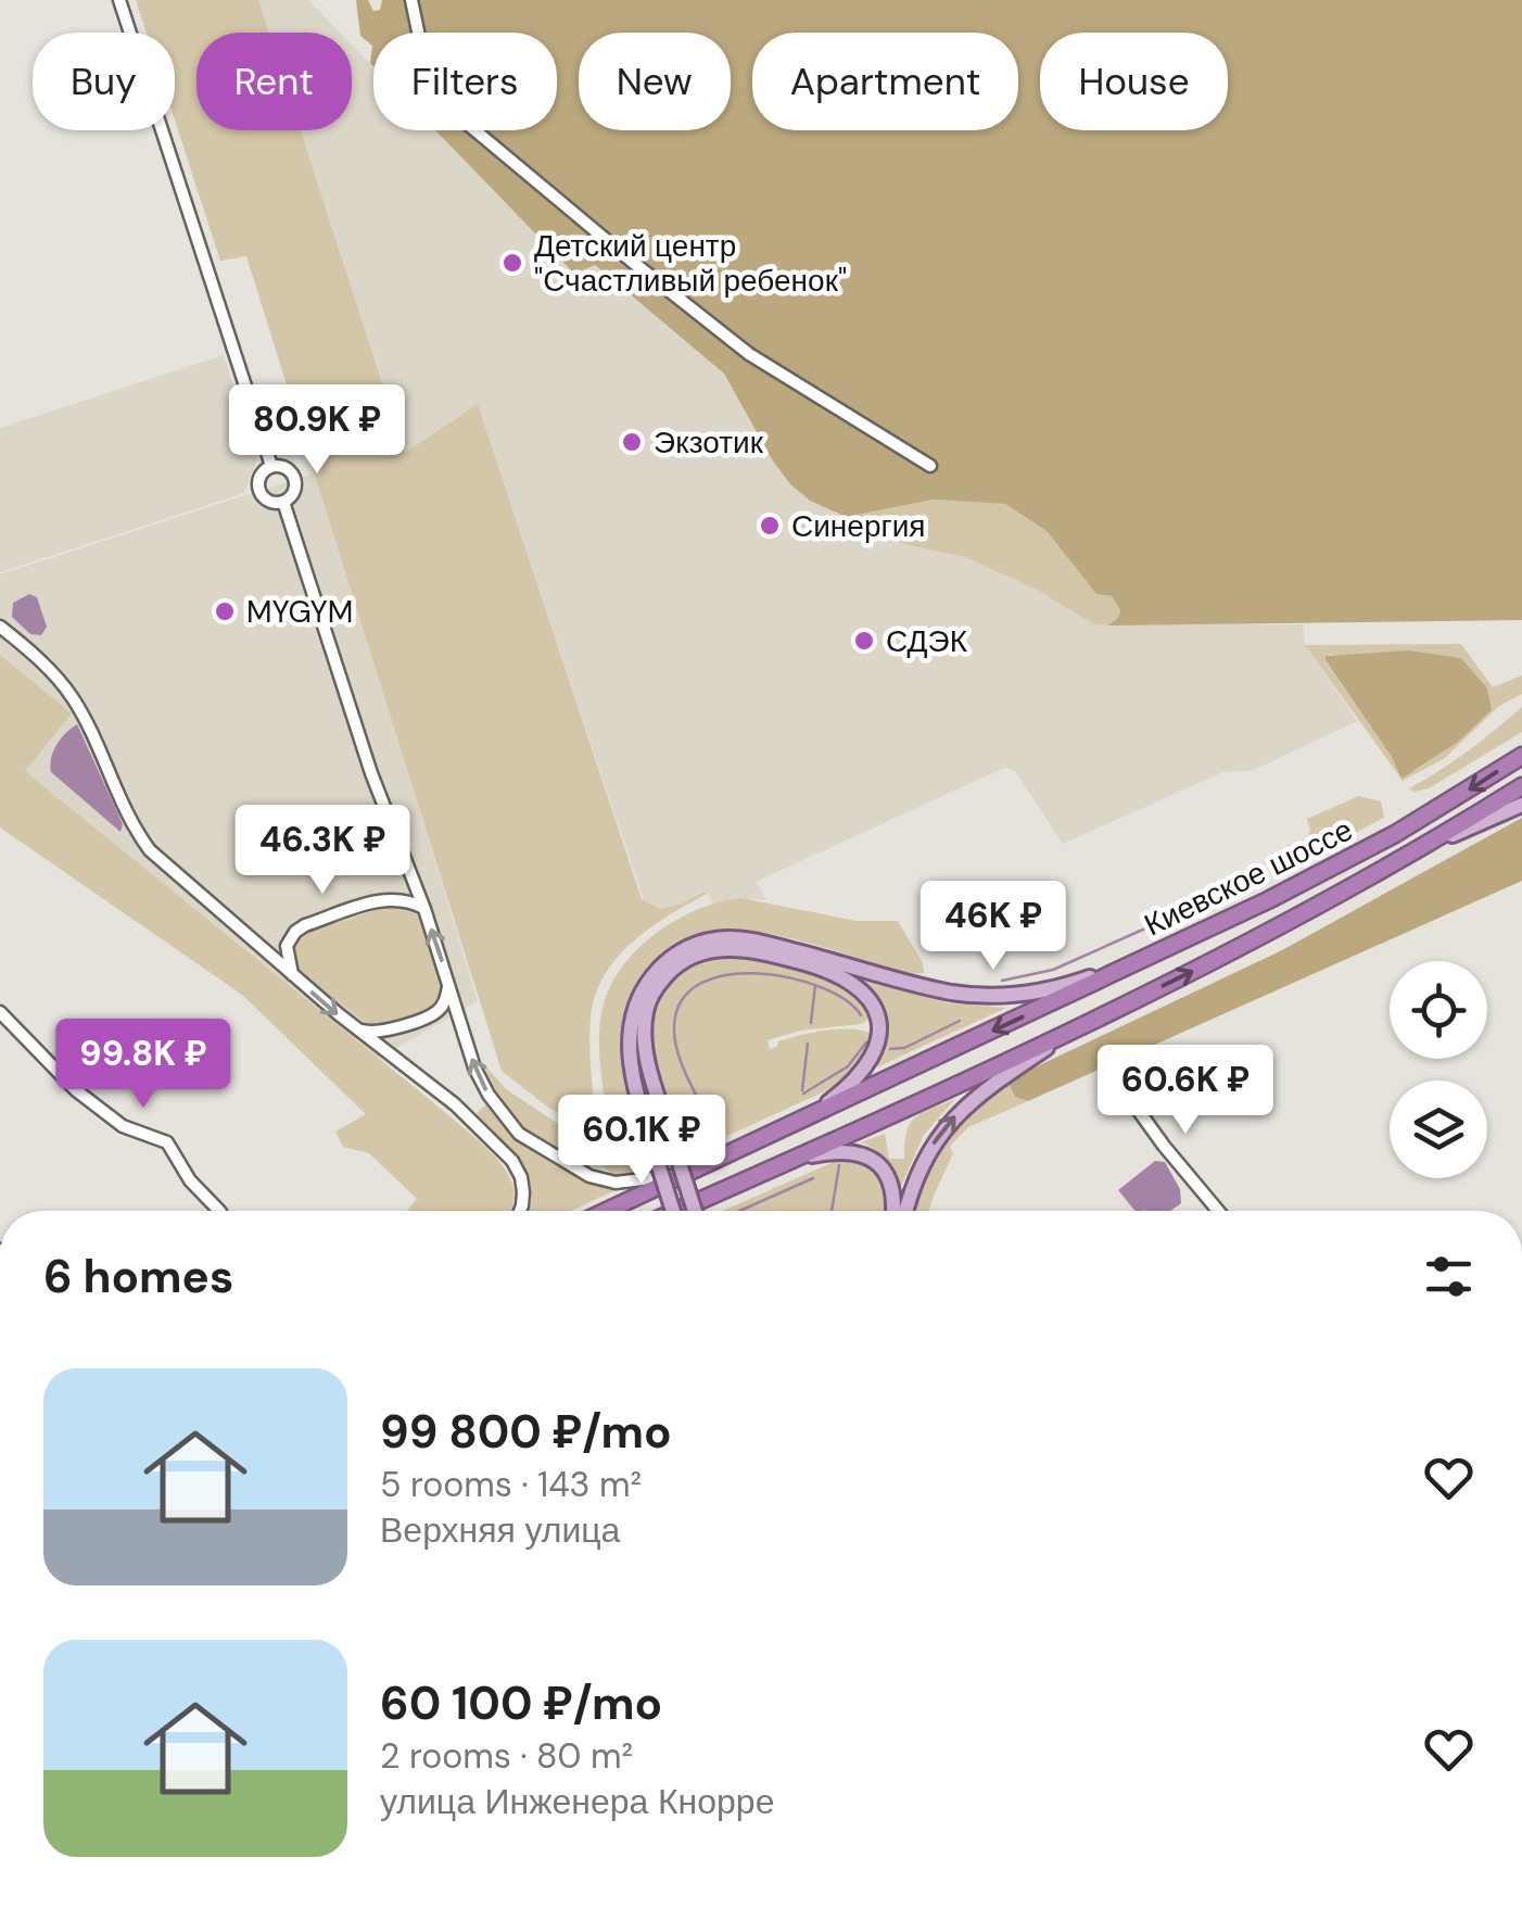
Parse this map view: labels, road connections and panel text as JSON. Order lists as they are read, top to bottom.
{
  "streets": {
    "highway": ["Киевское шоссе"]
  },
  "places": [
    "Детский центр \"Счастливый ребенок\"",
    "Экзотик",
    "Синергия",
    "MYGYM",
    "СДЭК"
  ],
  "page": {
    "chip": [
      "Buy",
      "Rent",
      "Filters",
      "New",
      "Apartment",
      "House"
    ],
    "price": [
      "80.9K ₽",
      "46.3K ₽",
      "46K ₽",
      "99.8K ₽",
      "60.6K ₽",
      "60.1K ₽"
    ],
    "heading": "6 homes",
    "list": [
      {
        "name": "99 800 ₽/mo",
        "note": "5 rooms · 143 m² · Верхняя улица"
      },
      {
        "name": "60 100 ₽/mo",
        "note": "2 rooms · 80 m² · улица Инженера Кнорре"
      }
    ]
  }
}
